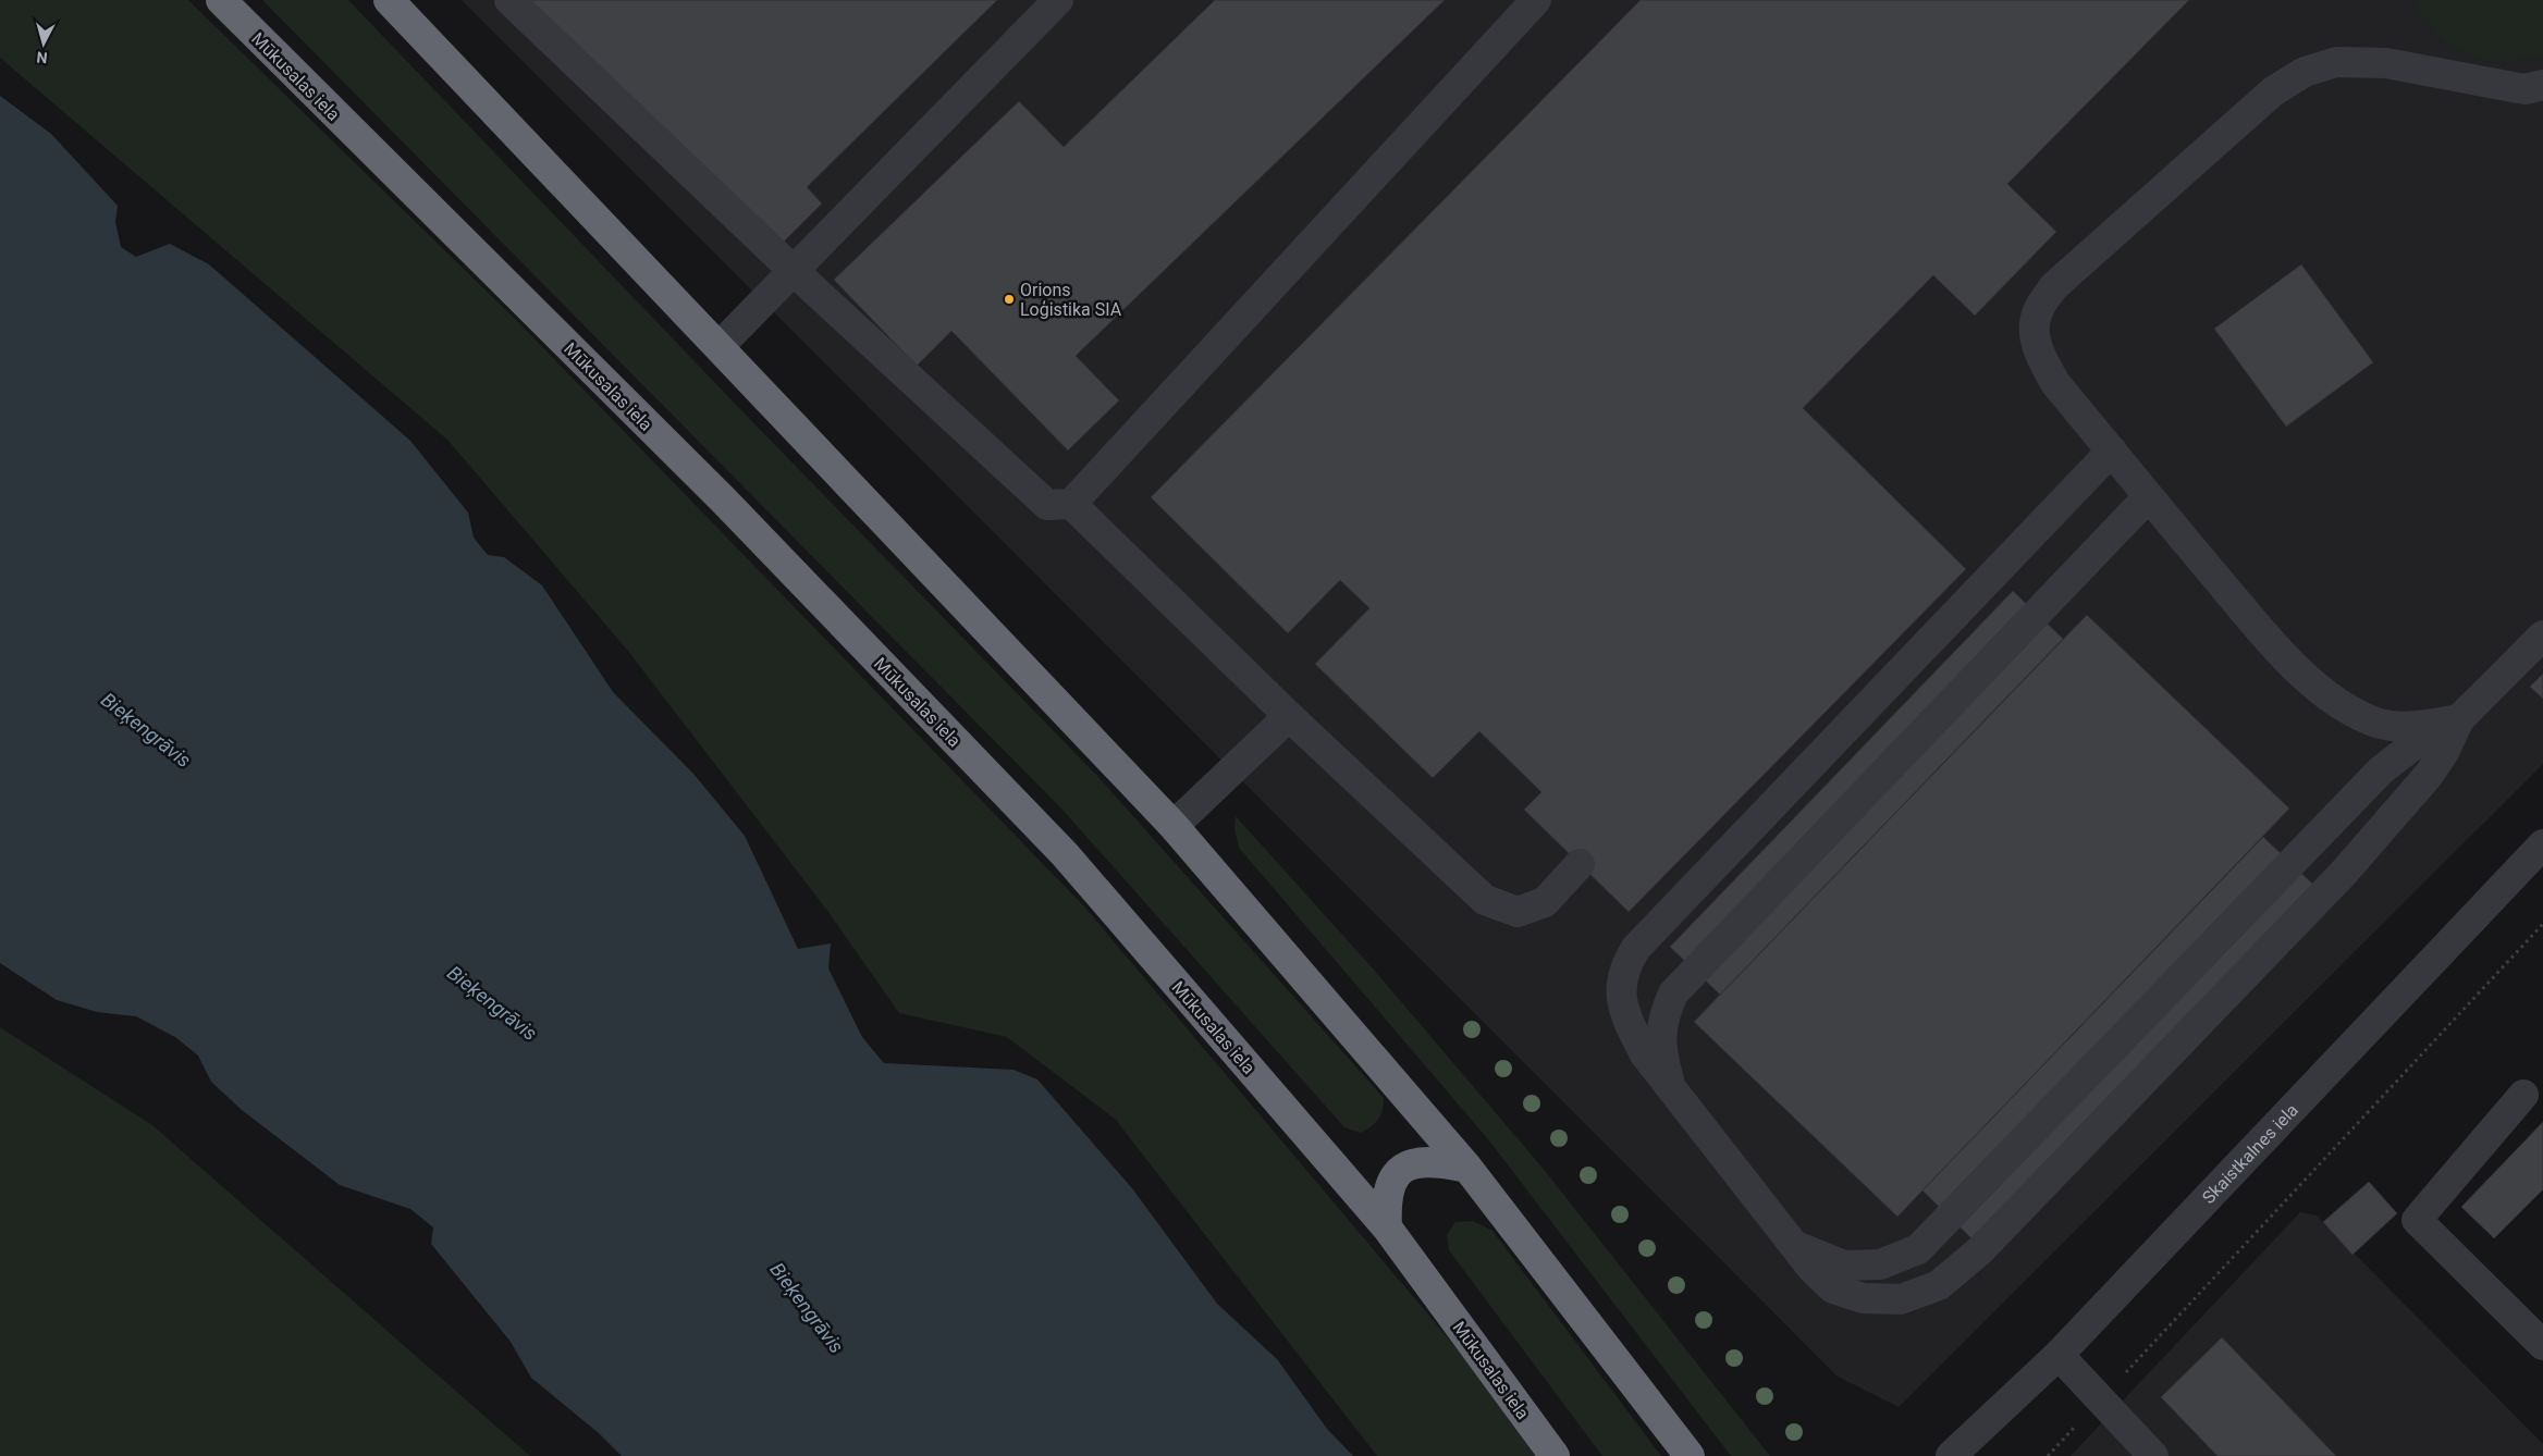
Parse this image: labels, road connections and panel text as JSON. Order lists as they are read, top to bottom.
{
  "streets": {
    "highway": ["Mūkusalas iela"],
    "street": ["Skaistkalnes iela"]
  },
  "water": ["Bieķengrāvis"],
  "places": ["Orions Loģistika SIA"],
  "north": "bottom"
}
